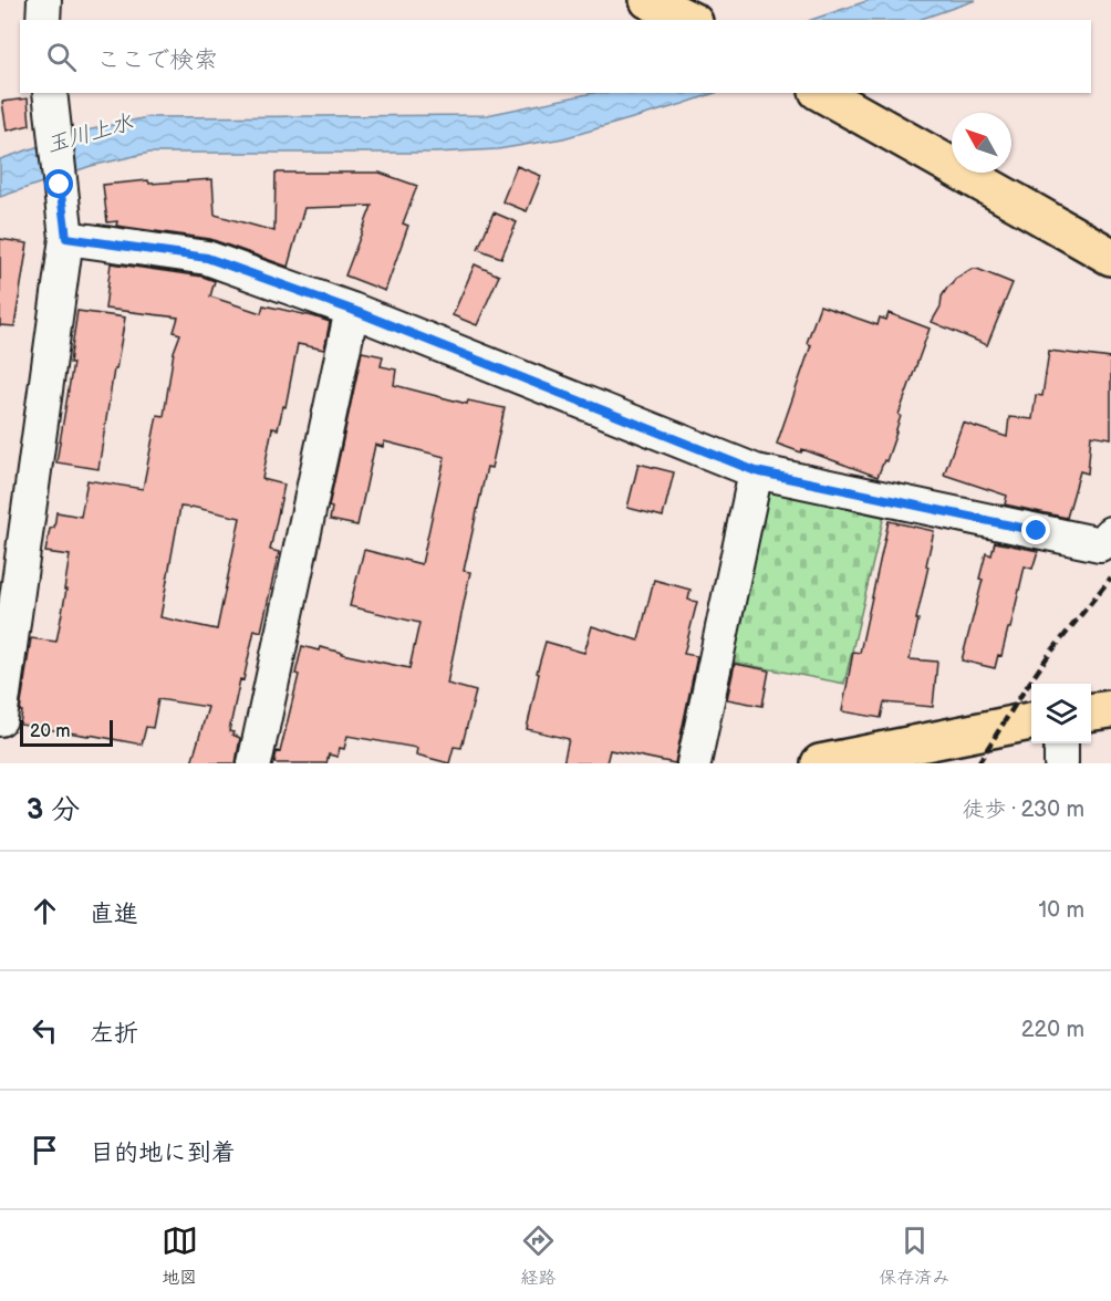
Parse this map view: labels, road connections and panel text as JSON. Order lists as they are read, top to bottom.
{
  "water": ["玉川上水"],
  "scale_bar": "20 m",
  "north": "top left",
  "page": {
    "search": "ここで検索",
    "scale": "20 m",
    "heading": ["3 分", "徒歩 · 230 m"],
    "list": [
      ["直進", "10 m"],
      ["左折", "220 m"],
      "目的地に到着"
    ],
    "nav": ["地図", "経路", "保存済み"]
  }
}
